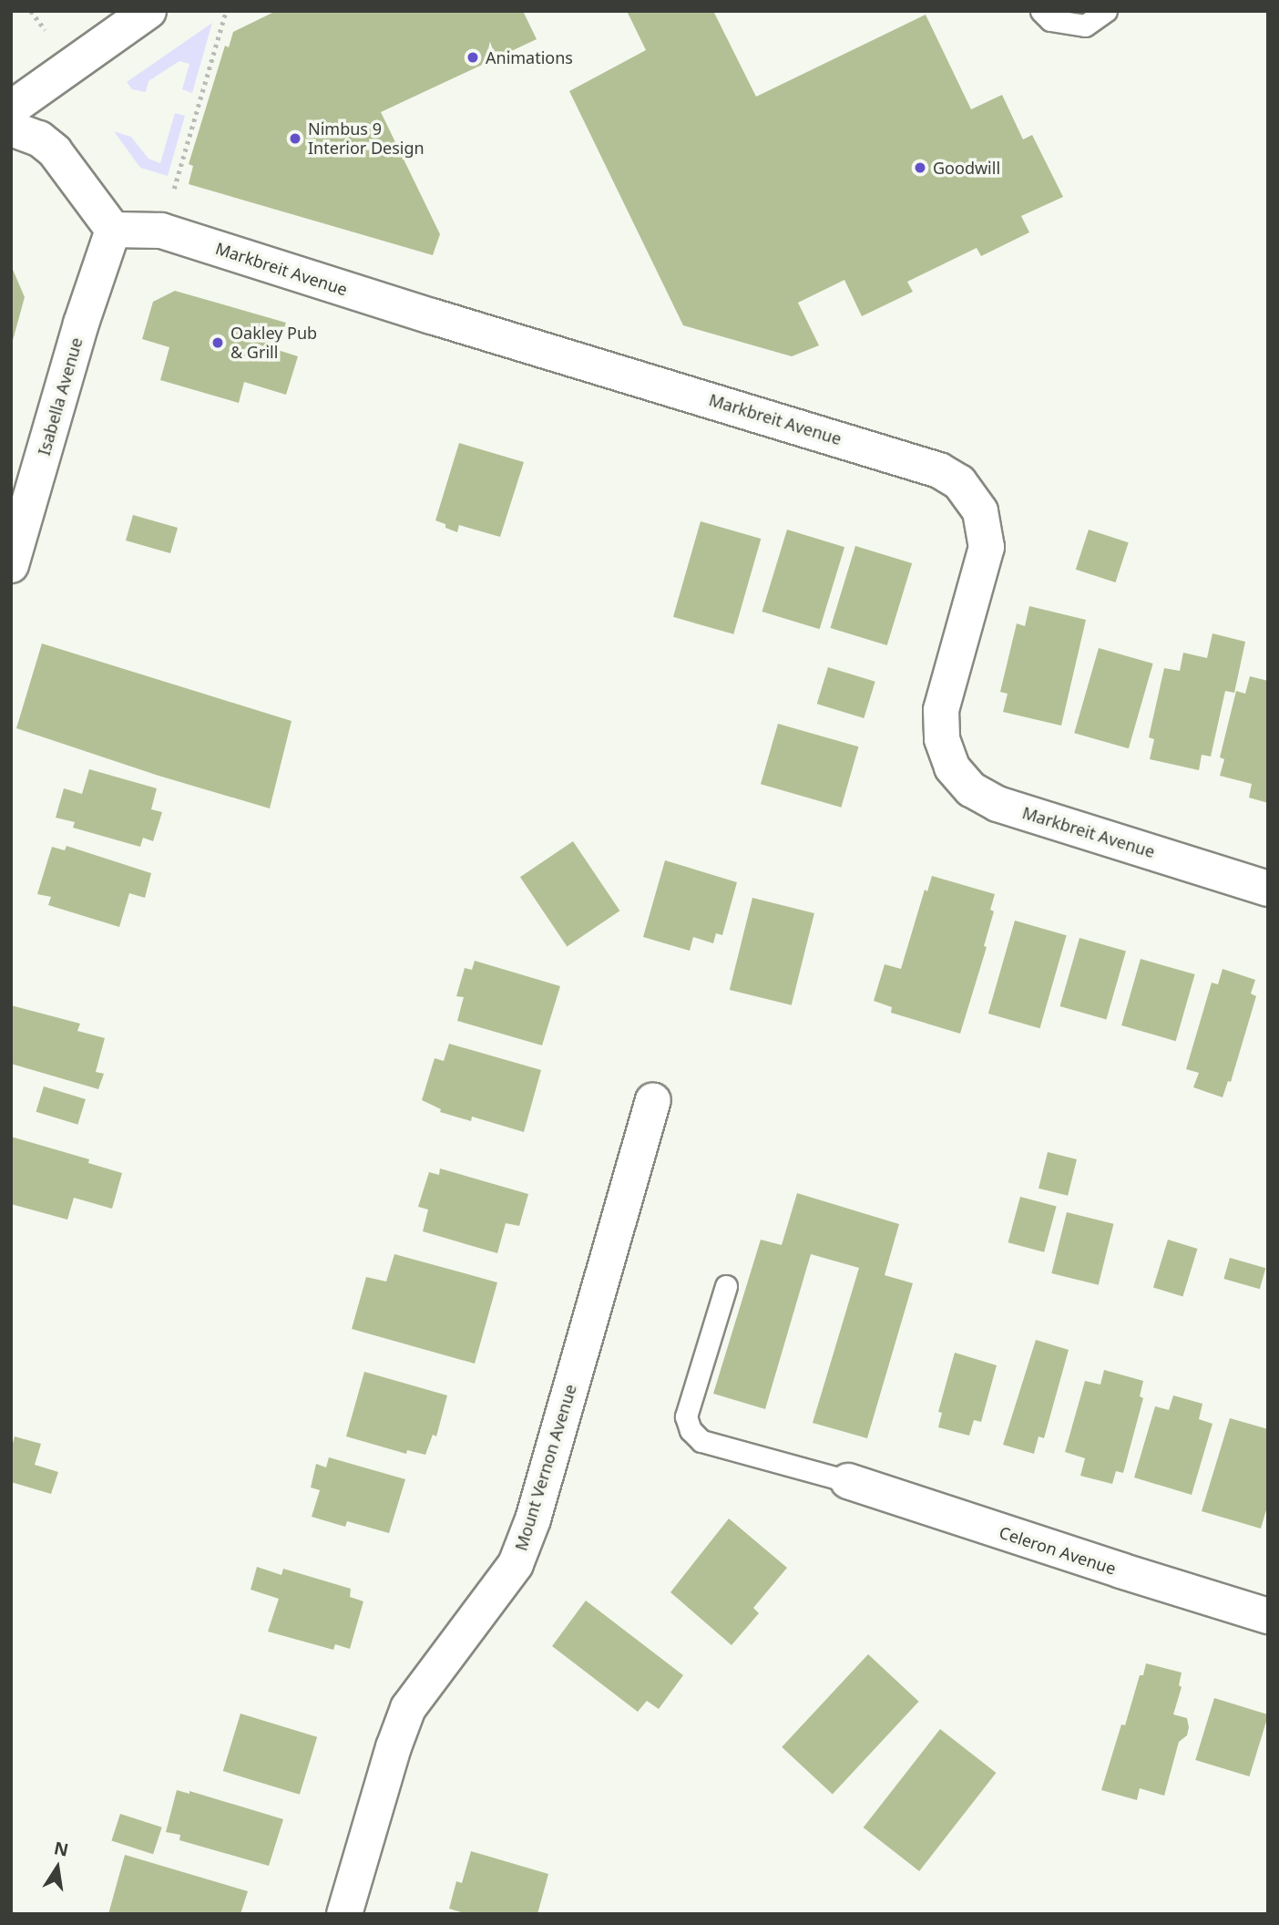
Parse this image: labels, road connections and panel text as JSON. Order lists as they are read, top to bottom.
{
  "streets": {
    "street": [
      "Markbreit Avenue",
      "Isabella Avenue",
      "Mount Vernon Avenue",
      "Celeron Avenue"
    ]
  },
  "crossings": [
    ["Markbreit Avenue", "Isabella Avenue"]
  ],
  "places": [
    "Animations",
    "Nimbus 9 Interior Design",
    "Goodwill",
    "Oakley Pub & Grill"
  ],
  "north": "top"
}
